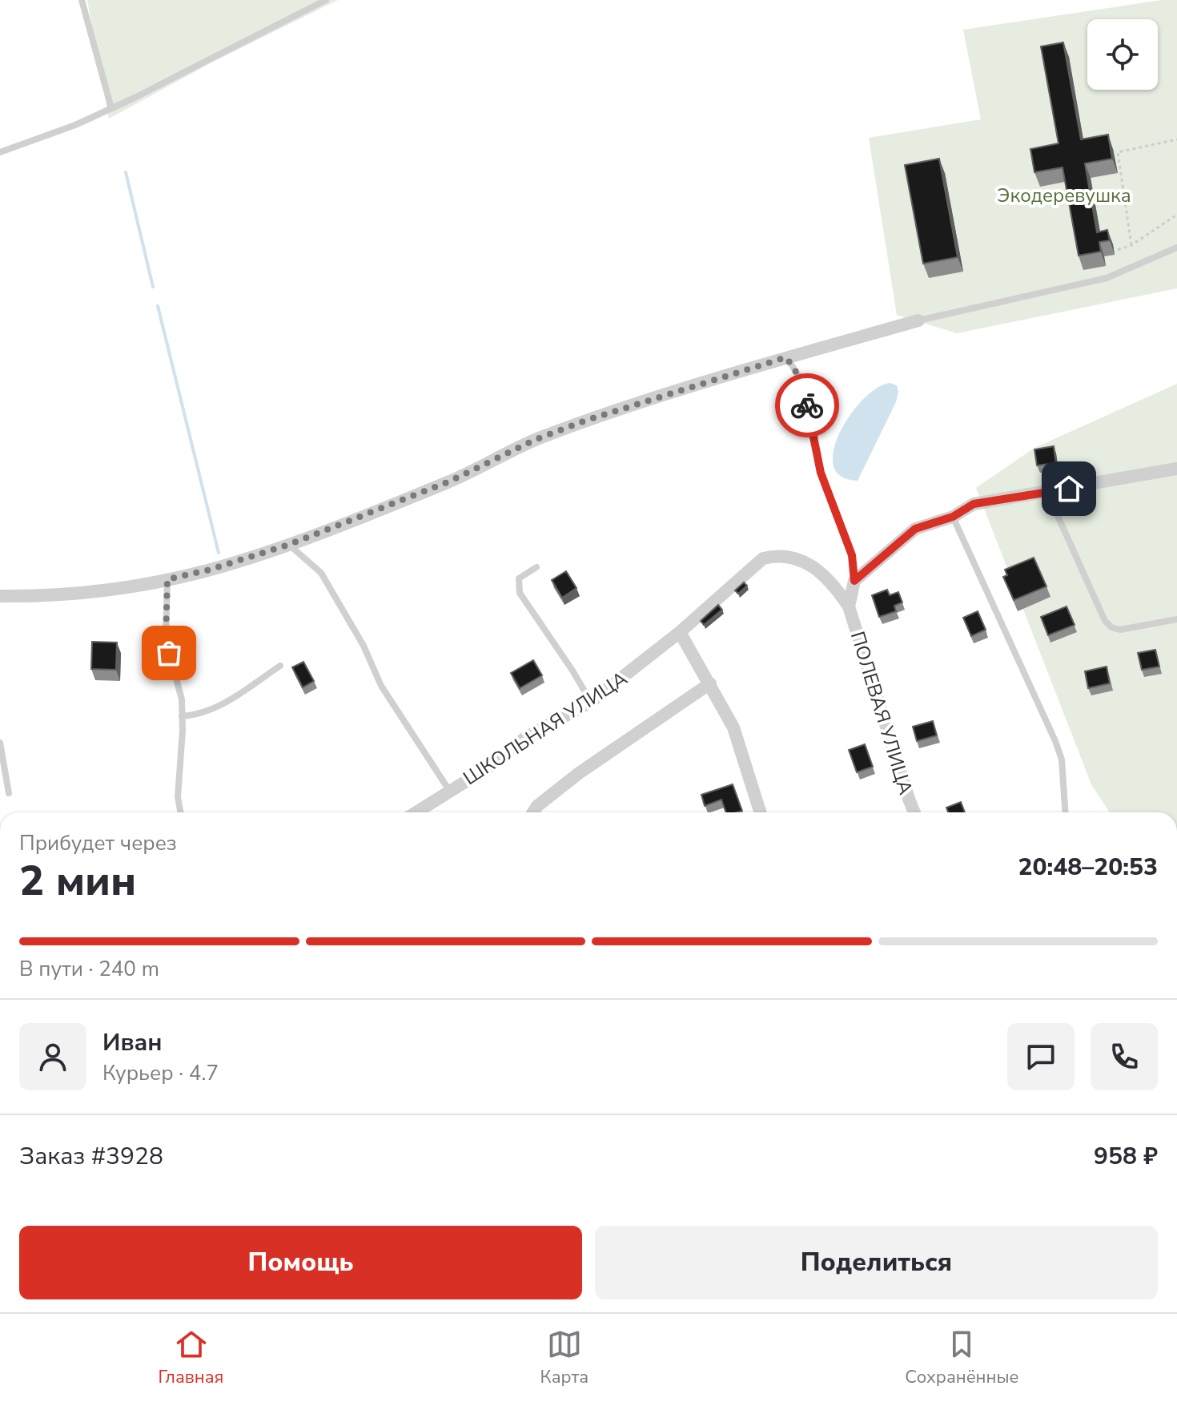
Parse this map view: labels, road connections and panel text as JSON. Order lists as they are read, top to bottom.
{
  "streets": {
    "street": ["ПОЛЕВАЯ УЛИЦА", "ШКОЛЬНАЯ УЛИЦА"]
  },
  "crossings": [
    ["ПОЛЕВАЯ УЛИЦА", "ШКОЛЬНАЯ УЛИЦА"]
  ],
  "parks": ["Экодеревушка"],
  "page": {
    "heading": ["2 мин", "Прибудет через", "20:48–20:53"],
    "panel": [
      "Иван",
      "Курьер · 4.7",
      "Заказ #3928",
      "958 ₽"
    ],
    "bar": "В пути · 240 m",
    "buttons": ["Помощь", "Поделиться"],
    "tabs": ["Главная", "Карта", "Сохранённые"]
  }
}
